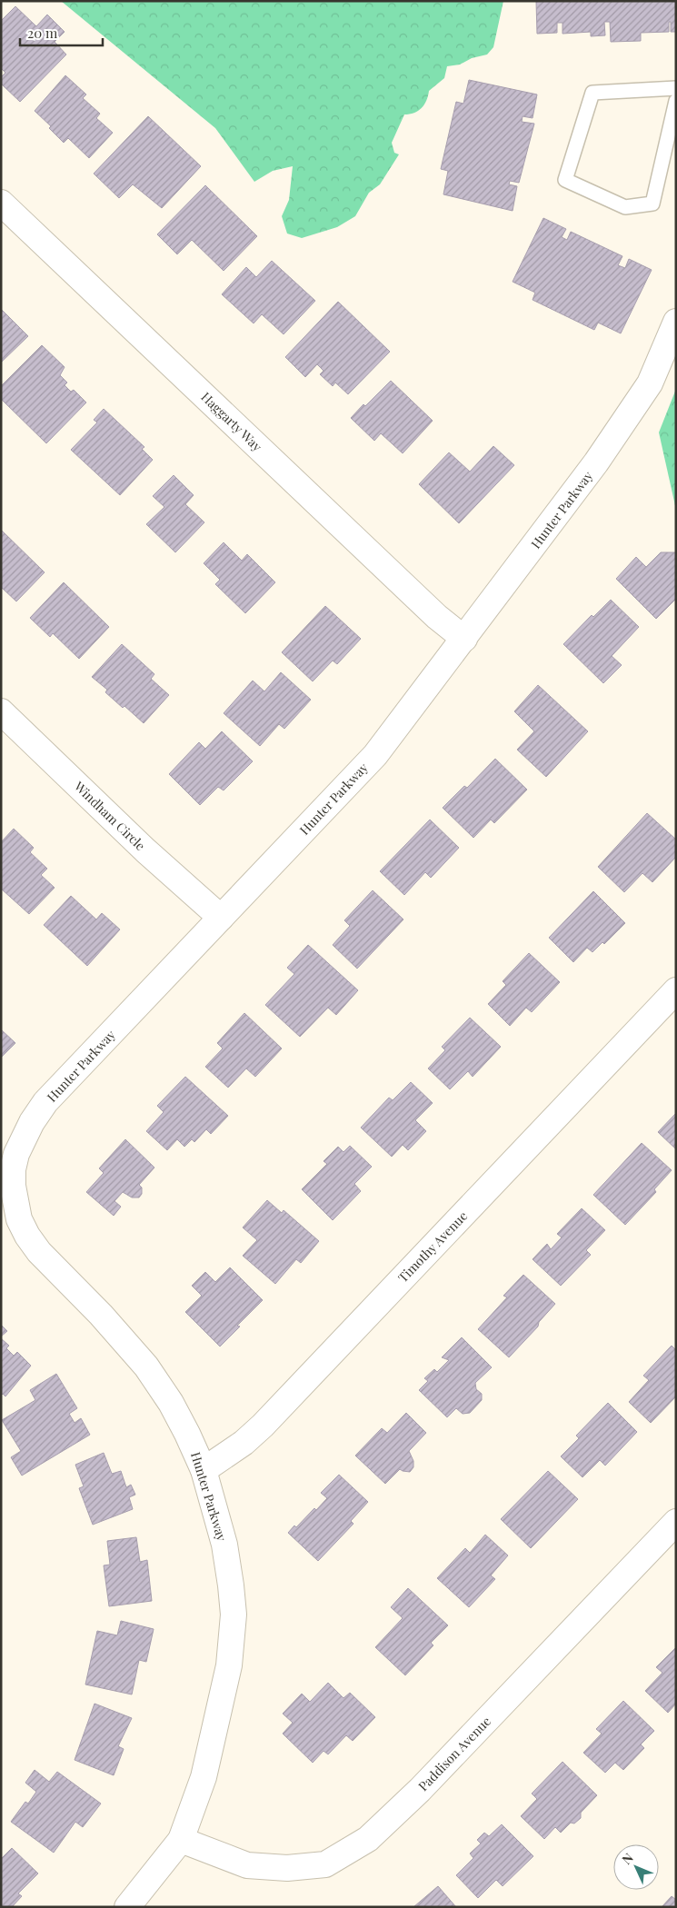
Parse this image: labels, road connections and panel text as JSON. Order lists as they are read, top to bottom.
{
  "streets": {
    "street": [
      "Haggarty Way",
      "Hunter Parkway",
      "Windham Circle",
      "Timothy Avenue",
      "Paddison Avenue"
    ]
  },
  "crossings": [
    ["Haggarty Way", "Hunter Parkway"],
    ["Hunter Parkway", "Windham Circle"],
    ["Hunter Parkway", "Timothy Avenue"],
    ["Hunter Parkway", "Paddison Avenue"]
  ],
  "scale_bar": "20 m",
  "north": "top left"
}
